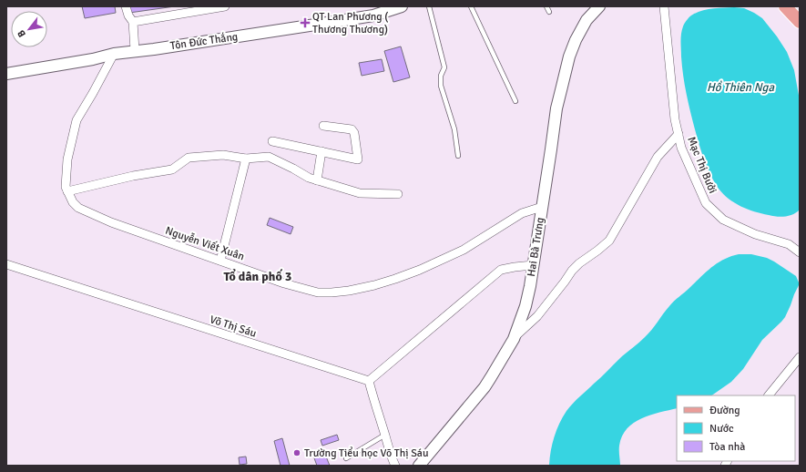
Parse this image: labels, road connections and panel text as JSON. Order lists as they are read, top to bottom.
{
  "streets": {
    "street": [
      "Tôn Đức Thắng",
      "Mạc Thị Bưởi",
      "Nguyễn Viết Xuân",
      "Hai Bà Trưng",
      "Võ Thị Sáu"
    ]
  },
  "crossings": [
    ["Tôn Đức Thắng", "Nguyễn Viết Xuân"],
    ["Nguyễn Viết Xuân", "Hai Bà Trưng"]
  ],
  "districts": ["Tổ dân phố 3"],
  "water": ["Hồ Thiên Nga"],
  "places": {
    "health": ["QT Lan Phương ( Thương Thương)"],
    "other": ["Trường Tiểu học Võ Thị Sáu"]
  },
  "legend": ["Đường", "Nước", "Tòa nhà"],
  "north": "bottom left"
}
